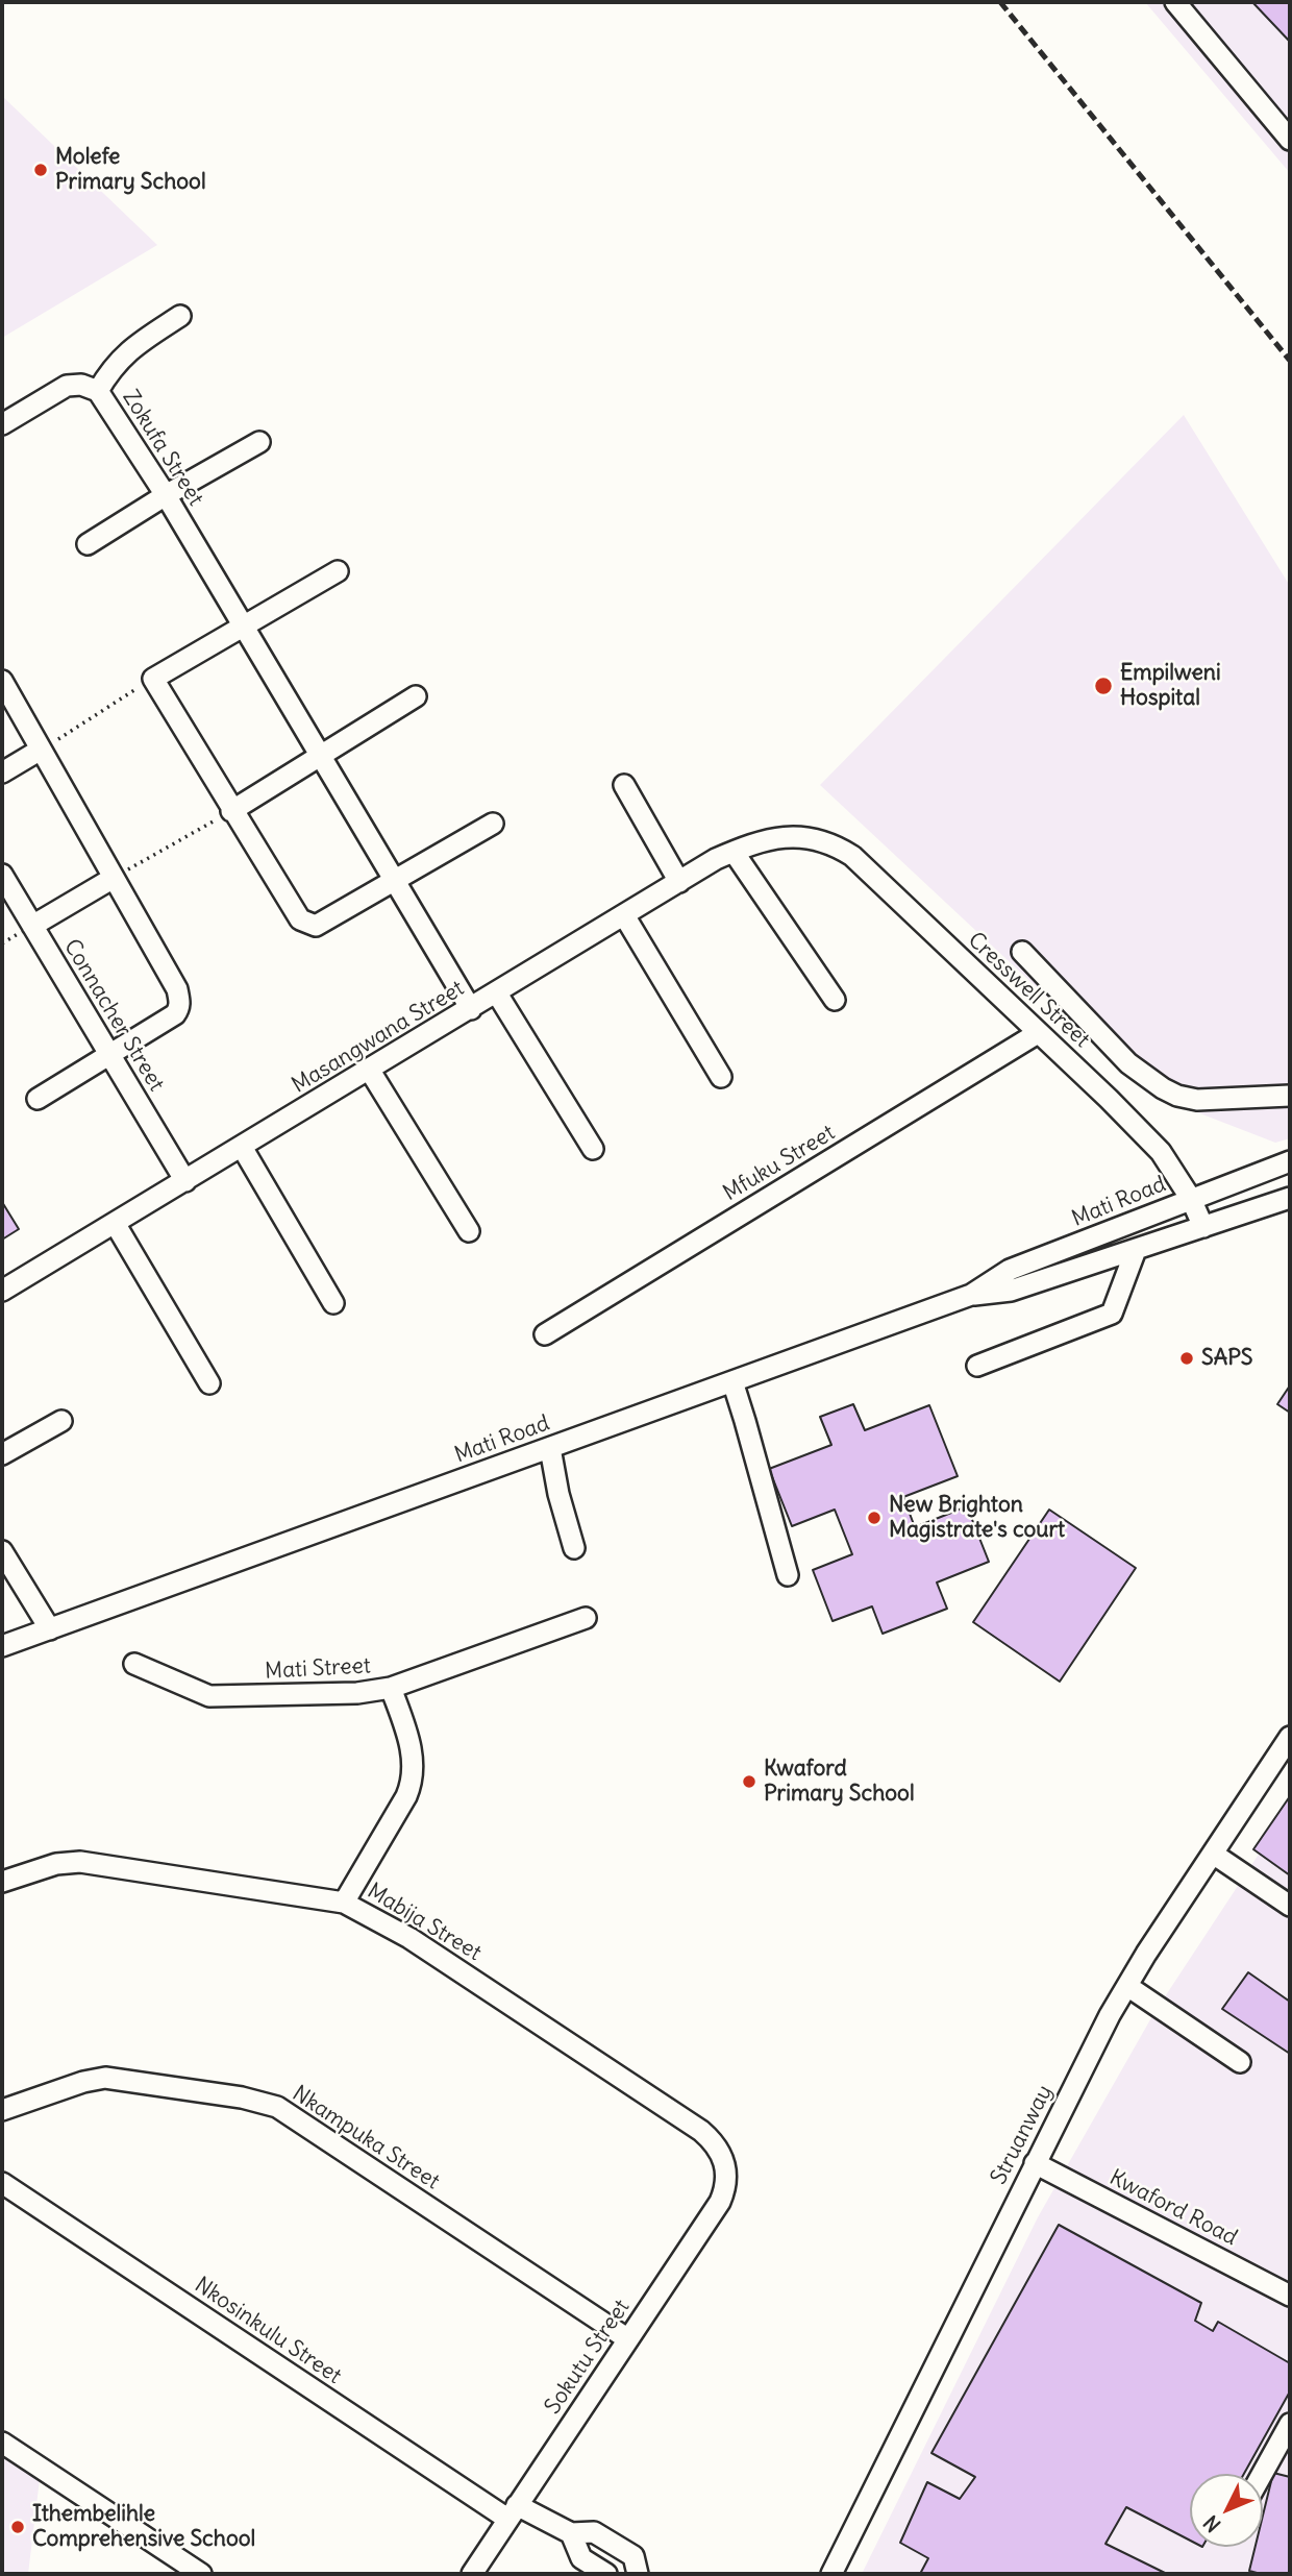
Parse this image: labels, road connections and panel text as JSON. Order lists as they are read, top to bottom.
{
  "streets": {
    "street": [
      "Zokufa Street",
      "Cresswell Street",
      "Connacher Street",
      "Masangwana Street",
      "Mfuku Street",
      "Mati Road",
      "Mati Street",
      "Mabija Street",
      "Struanway",
      "Nkampuka Street",
      "Kwaford Road",
      "Nkosinkulu Street",
      "Sokutu Street"
    ]
  },
  "crossings": [
    ["Zokufa Street", "Masangwana Street"],
    ["Cresswell Street", "Masangwana Street"],
    ["Cresswell Street", "Mfuku Street"],
    ["Cresswell Street", "Mati Road"],
    ["Connacher Street", "Masangwana Street"],
    ["Mabija Street", "Sokutu Street"],
    ["Struanway", "Kwaford Road"],
    ["Nkampuka Street", "Sokutu Street"],
    ["Nkosinkulu Street", "Sokutu Street"]
  ],
  "places": [
    "Molefe Primary School",
    "Empilweni Hospital",
    "SAPS",
    "New Brighton Magistrate's court",
    "Kwaford Primary School",
    "Ithembelihle Comprehensive School"
  ],
  "north": "bottom left"
}
